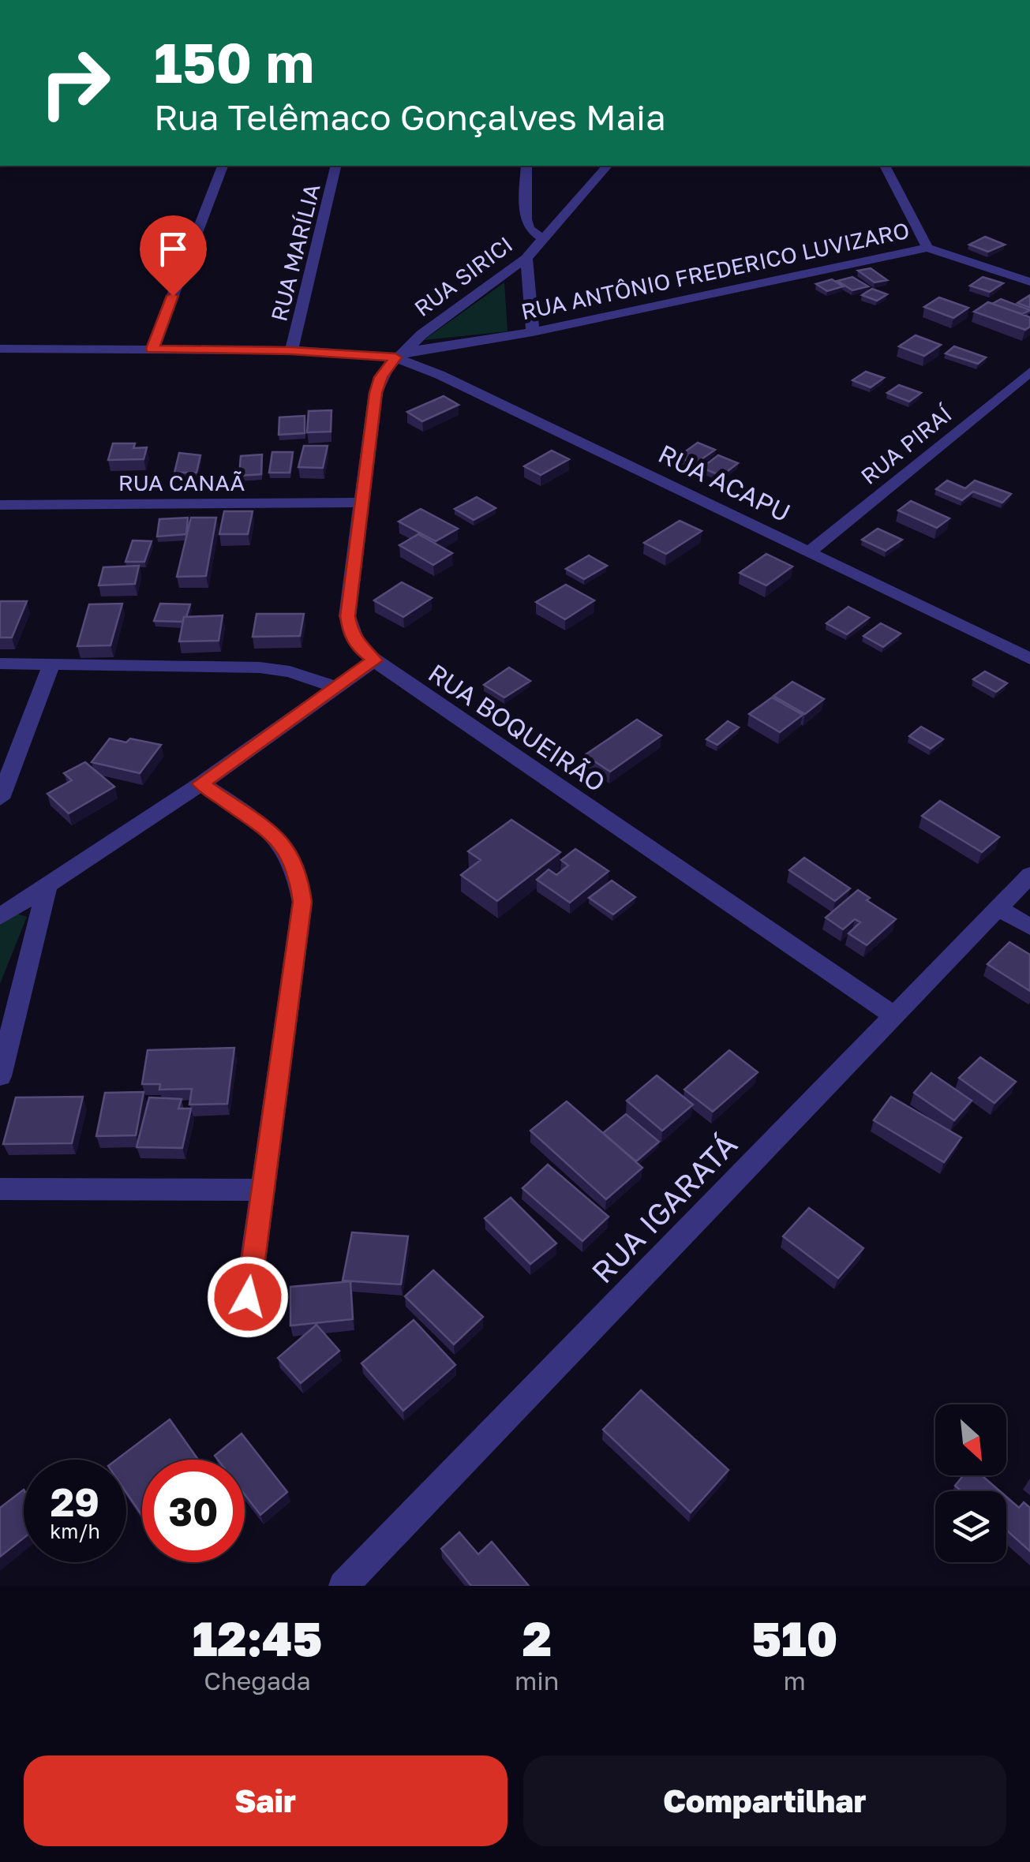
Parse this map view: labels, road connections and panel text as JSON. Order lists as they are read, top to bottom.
{
  "streets": {
    "street": [
      "RUA MARÍLIA",
      "RUA ANTÔNIO FREDERICO LUVIZARO",
      "RUA SIRICI",
      "RUA PIRAÍ",
      "RUA CANAÃ",
      "RUA ACAPU",
      "RUA BOQUEIRÃO",
      "RUA IGARATÁ"
    ]
  },
  "crossings": [
    ["RUA ANTÔNIO FREDERICO LUVIZARO", "RUA SIRICI"],
    ["RUA ANTÔNIO FREDERICO LUVIZARO", "RUA ACAPU"],
    ["RUA ANTÔNIO FREDERICO LUVIZARO", "RUA BOQUEIRÃO"],
    ["RUA SIRICI", "RUA ACAPU"],
    ["RUA SIRICI", "RUA BOQUEIRÃO"],
    ["RUA PIRAÍ", "RUA ACAPU"],
    ["RUA CANAÃ", "RUA BOQUEIRÃO"],
    ["RUA ACAPU", "RUA BOQUEIRÃO"],
    ["RUA BOQUEIRÃO", "RUA IGARATÁ"]
  ],
  "north": "bottom right",
  "page": {
    "turn": ["150 m", "Rua Telêmaco Gonçalves Maia"],
    "speed": "29 km/h",
    "limit": "30",
    "eta": [
      "12:45",
      "Chegada",
      "2",
      "min",
      "510",
      "m"
    ],
    "buttons": ["Sair", "Compartilhar"]
  }
}
